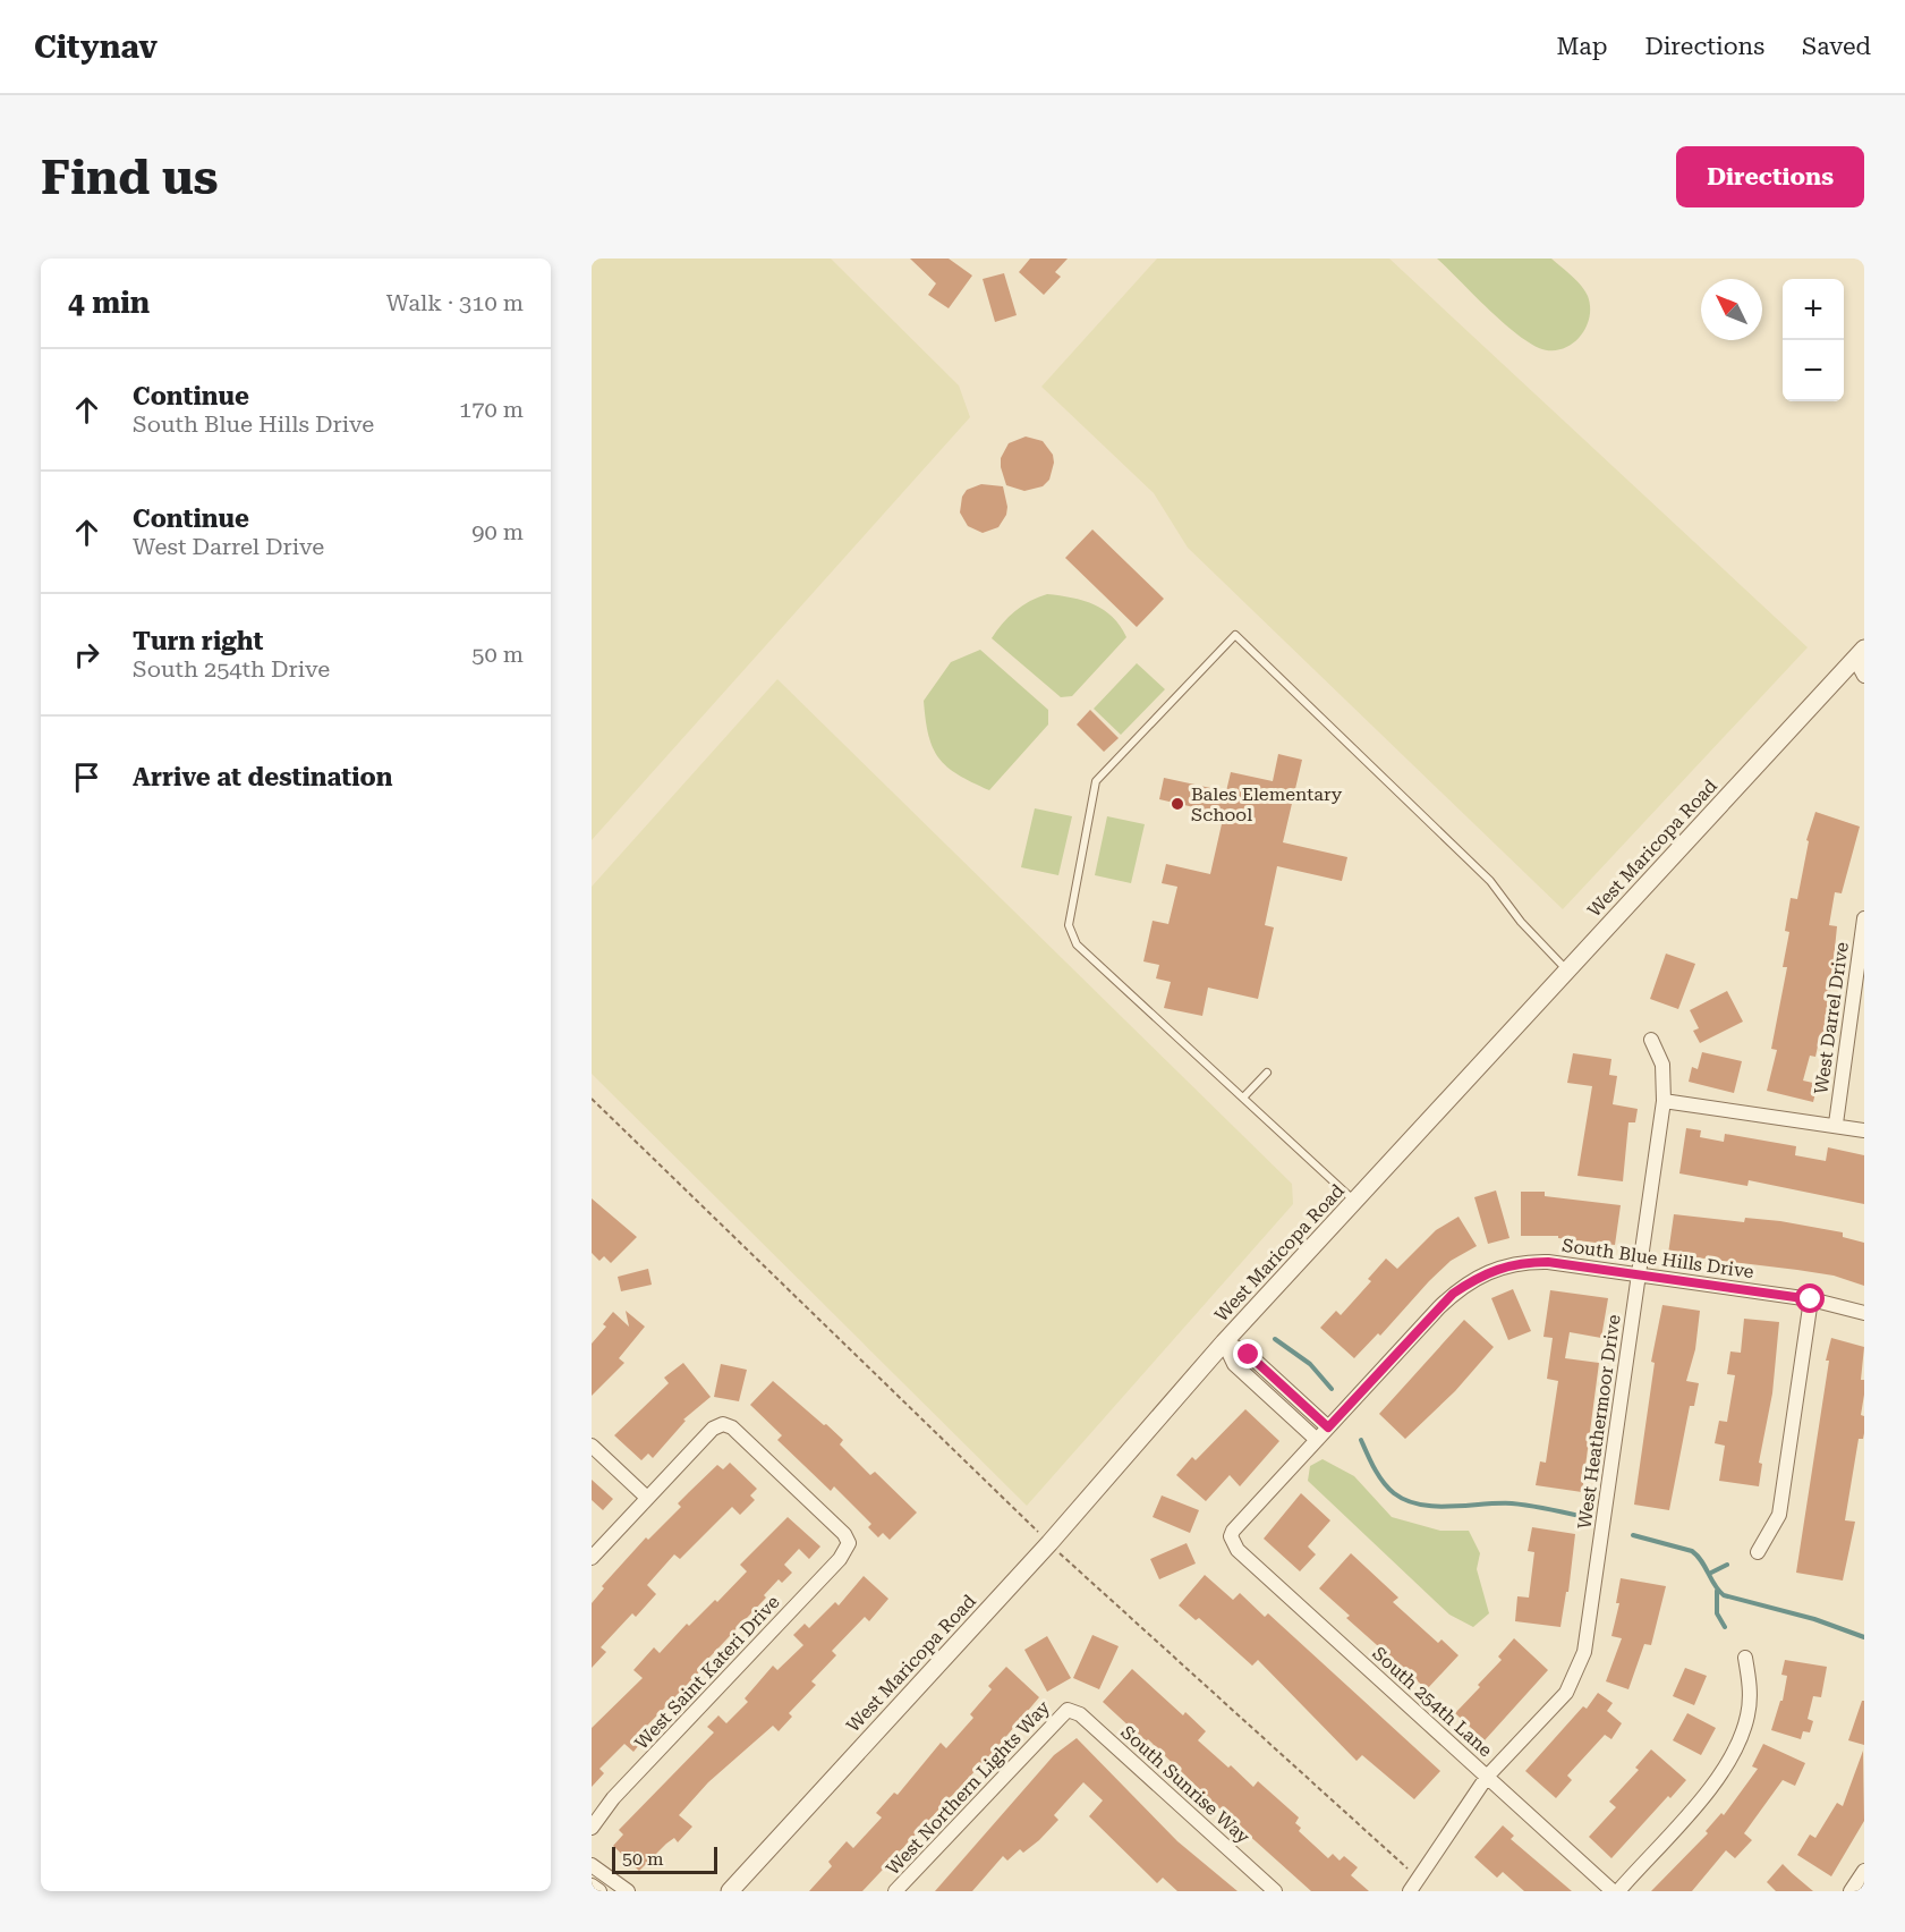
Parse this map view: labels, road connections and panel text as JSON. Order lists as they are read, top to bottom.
{
  "streets": {
    "street": [
      "West Maricopa Road",
      "West Darrel Drive",
      "South Blue Hills Drive",
      "West Heathermoor Drive",
      "West Saint Kateri Drive",
      "South 254th Lane",
      "South Sunrise Way",
      "West Northern Lights Way"
    ]
  },
  "crossings": [
    ["South Blue Hills Drive", "West Heathermoor Drive"],
    ["West Heathermoor Drive", "South 254th Lane"],
    ["South Sunrise Way", "West Northern Lights Way"]
  ],
  "places": ["Bales Elementary School"],
  "scale_bar": "50 m",
  "north": "top left",
  "page": {
    "header": "Citynav",
    "nav": ["Map", "Directions", "Saved"],
    "buttons": "Directions",
    "title": "Find us",
    "heading": ["4 min", "Walk · 310 m"],
    "map_buttons": ["+", "−"],
    "list": [
      ["Continue", "South Blue Hills Drive", "170 m"],
      ["Continue", "West Darrel Drive", "90 m"],
      ["Turn right", "South 254th Drive", "50 m"],
      "Arrive at destination"
    ],
    "scale": "50 m"
  }
}
